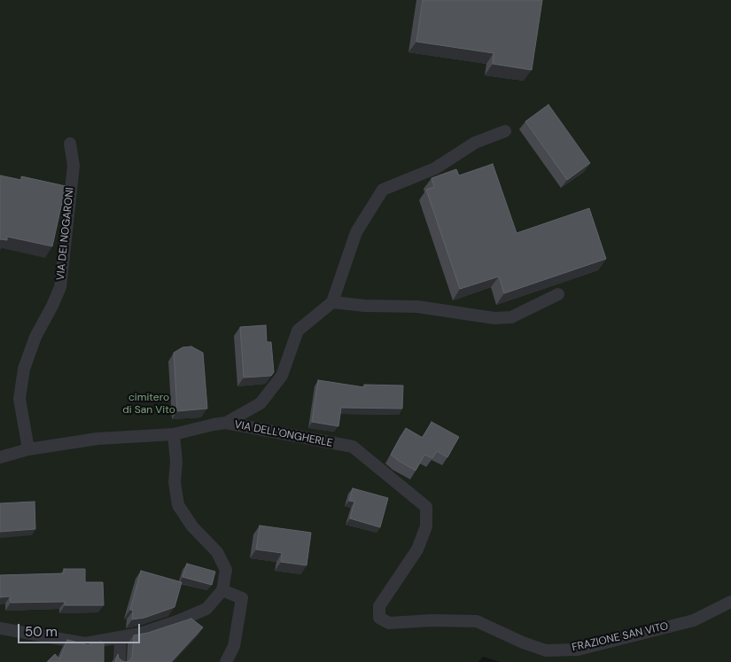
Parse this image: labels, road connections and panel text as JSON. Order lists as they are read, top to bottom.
{
  "streets": {
    "street": ["VIA DEI NOGARONI", "VIA DELL'ONGHERLE", "FRAZIONE SAN VITO"]
  },
  "crossings": [
    ["VIA DEI NOGARONI", "VIA DELL'ONGHERLE"],
    ["VIA DELL'ONGHERLE", "FRAZIONE SAN VITO"]
  ],
  "parks": ["cimitero di San Vito"],
  "scale_bar": "50 m"
}
